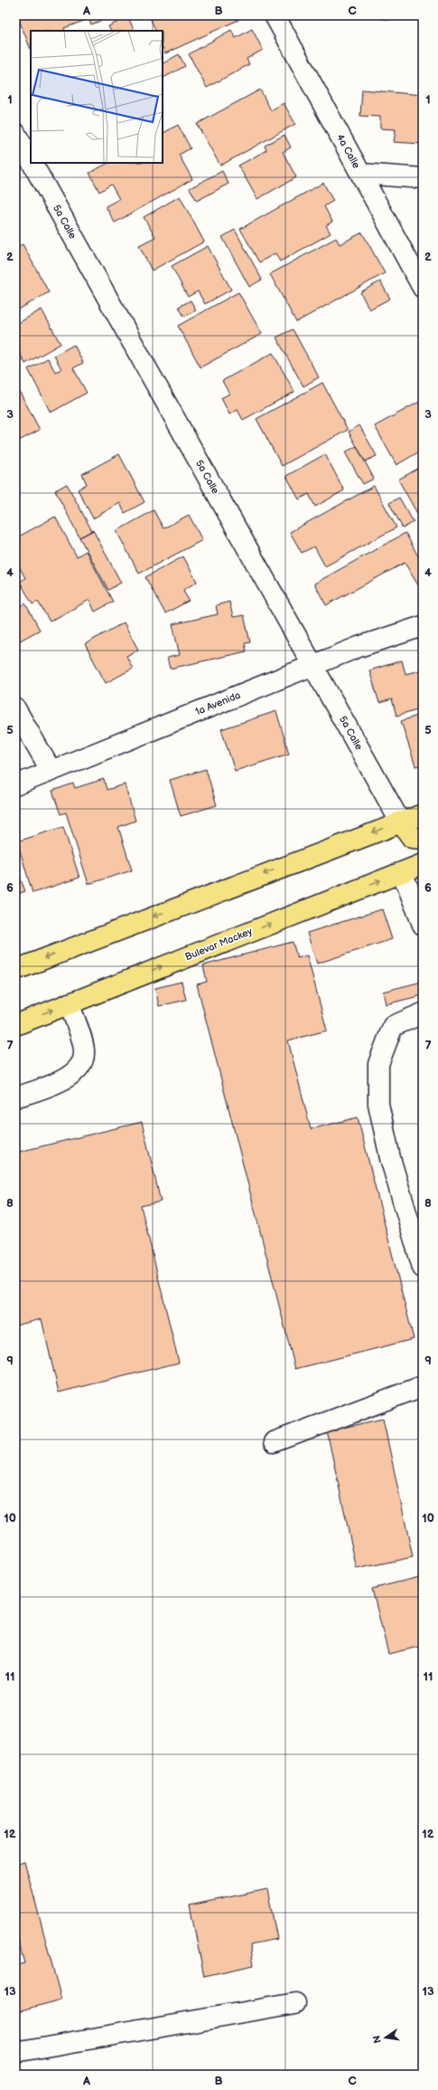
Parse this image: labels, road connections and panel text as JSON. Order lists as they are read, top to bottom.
{
  "streets": {
    "main road": ["Bulevar Mackey"],
    "street": ["4a Calle", "5a Calle", "1a Avenida"]
  },
  "crossings": [
    ["5a Calle", "1a Avenida"]
  ],
  "north": "left",
  "grid": {
    "columns": ["A", "B", "C"],
    "rows": [
      "1",
      "2",
      "3",
      "4",
      "5",
      "6",
      "7",
      "8",
      "9",
      "10",
      "11",
      "12",
      "13"
    ]
  }
}
